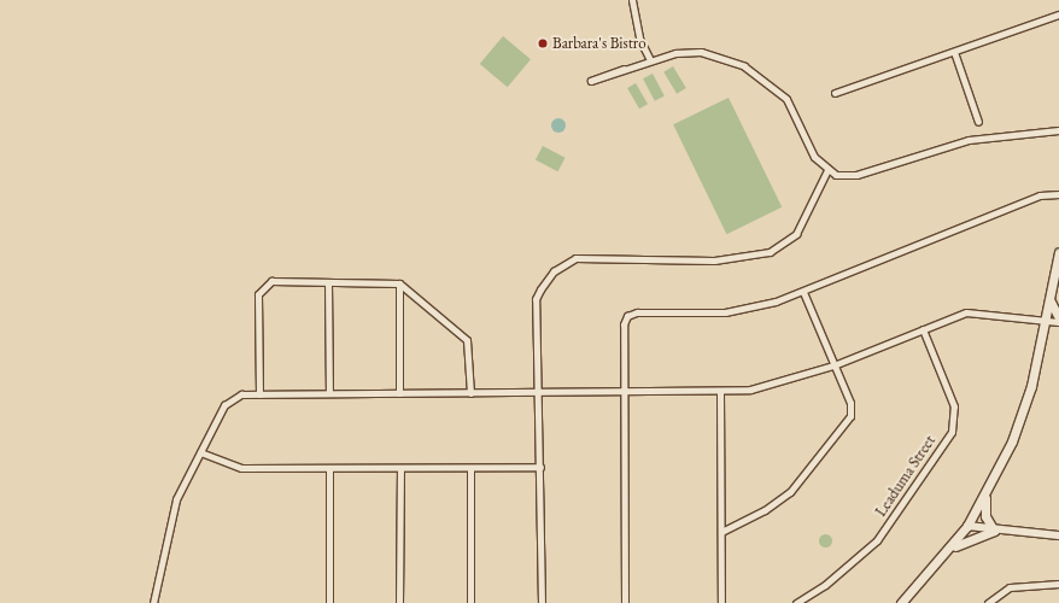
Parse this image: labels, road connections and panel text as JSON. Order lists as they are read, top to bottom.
{
  "streets": {
    "street": ["Leaduma Street"]
  },
  "places": ["Barbara's Bistro"]
}
